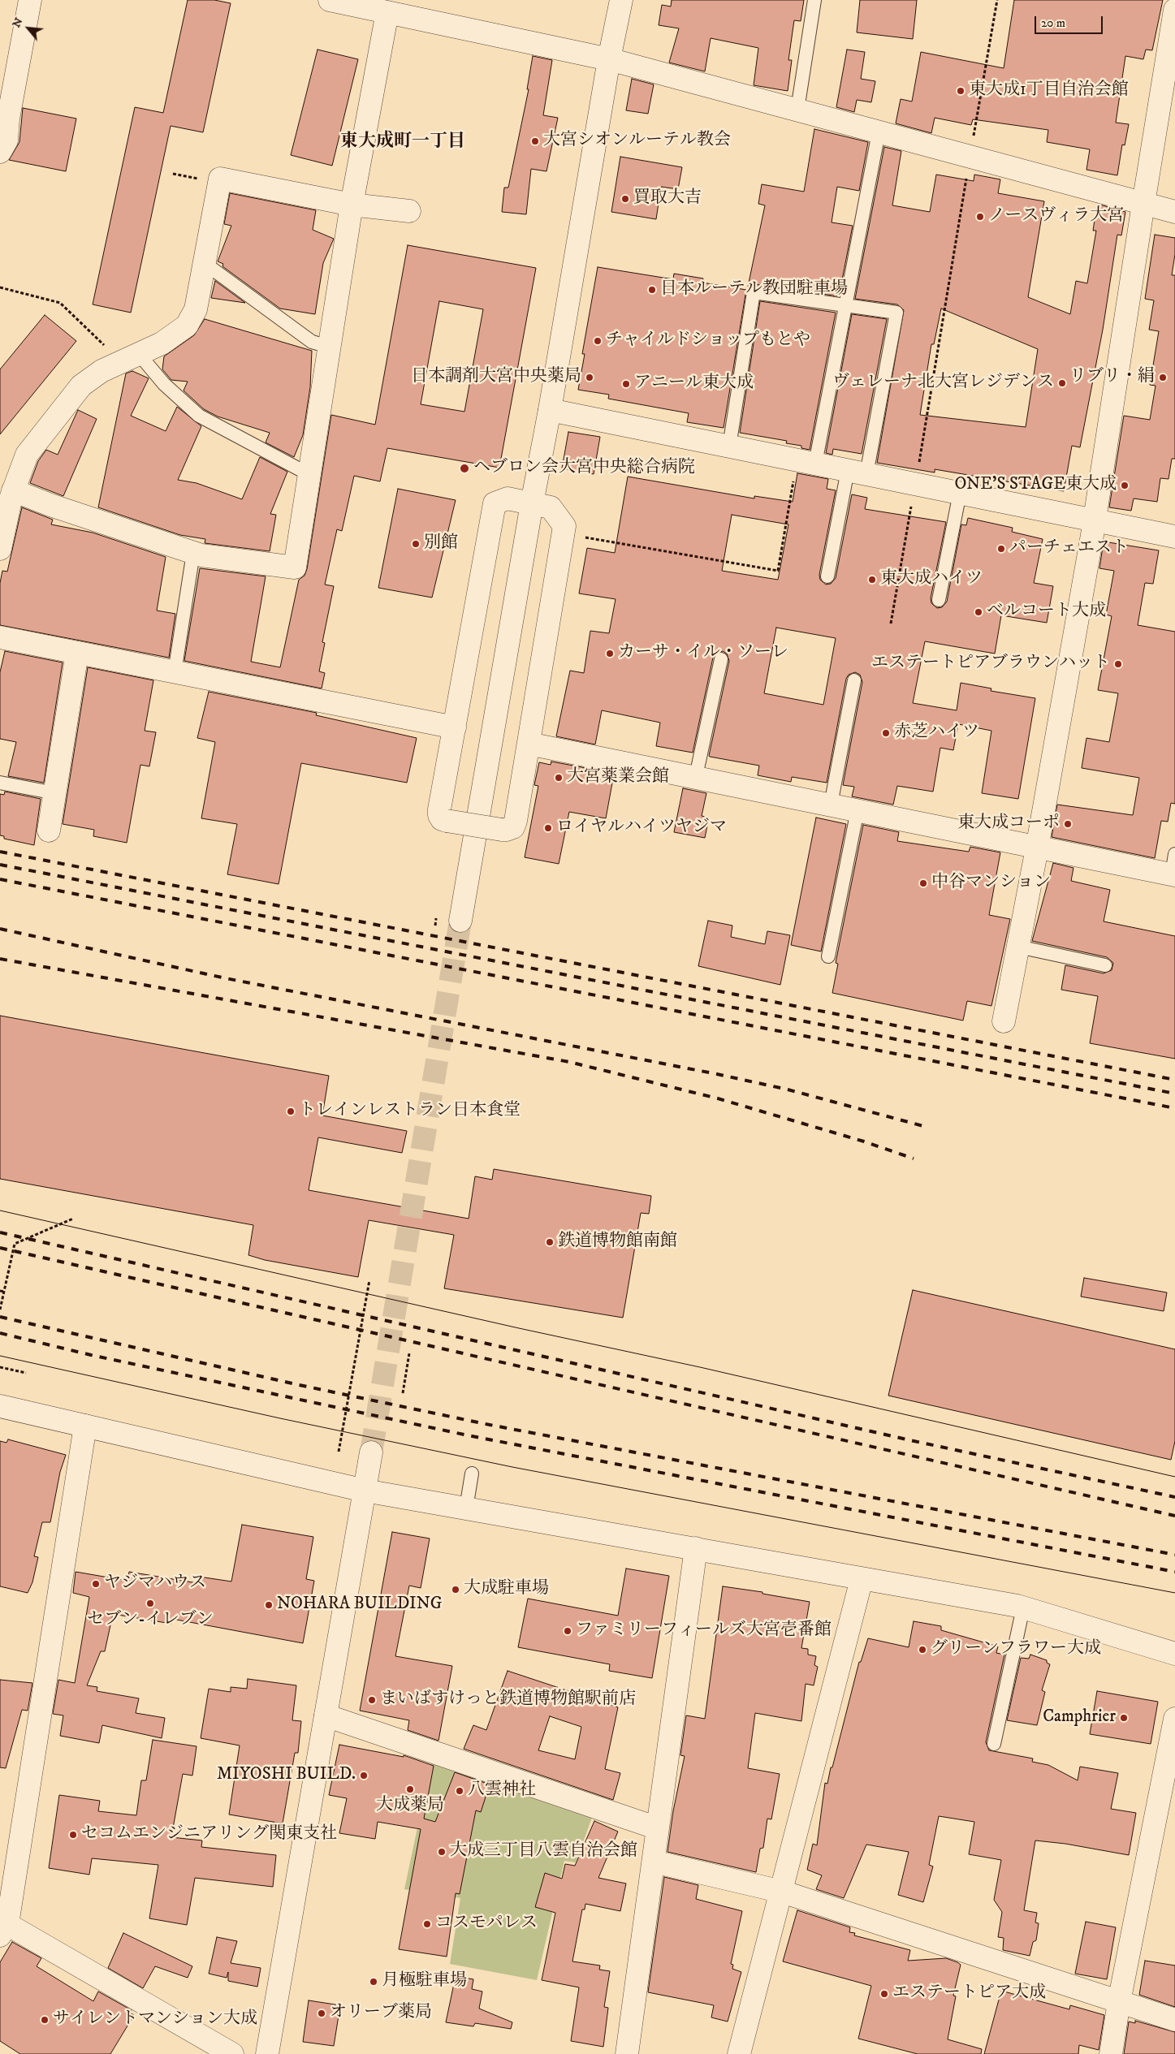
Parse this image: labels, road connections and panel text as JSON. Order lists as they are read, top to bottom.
{
  "districts": ["東大成町一丁目"],
  "places": [
    "東大成1丁目自治会館",
    "大宮シオンルーテル教会",
    "買取大吉",
    "ノースヴィラ大宮",
    "日本ルーテル教団駐車場",
    "チャイルドショップもとや",
    "日本調剤大宮中央薬局",
    "リブリ・絹",
    "ヴェレーナ北大宮レジデンス",
    "アニール東大成",
    "ヘブロン会大宮中央総合病院",
    "ONE'S STAGE東大成",
    "別館",
    "パーチェエスト",
    "東大成ハイツ",
    "ベルコート大成",
    "カーサ・イル・ソーレ",
    "エステートピアブラウンハット",
    "赤芝ハイツ",
    "大宮薬業会館",
    "東大成コーポ",
    "ロイヤルハイツヤジマ",
    "中谷マンション",
    "トレインレストラン日本食堂",
    "鉄道博物館南館",
    "ヤジマハウス",
    "大成駐車場",
    "セブン-イレブン",
    "NOHARA BUILDING",
    "ファミリーフィールズ大宮壱番館",
    "グリーンフラワー大成",
    "まいばすけっと鉄道博物館駅前店",
    "Camphrier",
    "MIYOSHI BUILD.",
    "大成薬局",
    "八雲神社",
    "セコムエンジニアリング関東支社",
    "大成三丁目八雲自治会館",
    "コスモパレス",
    "月極駐車場",
    "エステートピア大成",
    "オリーブ薬局",
    "サイレントマンション大成"
  ],
  "scale_bar": "20 m",
  "north": "top left"
}
